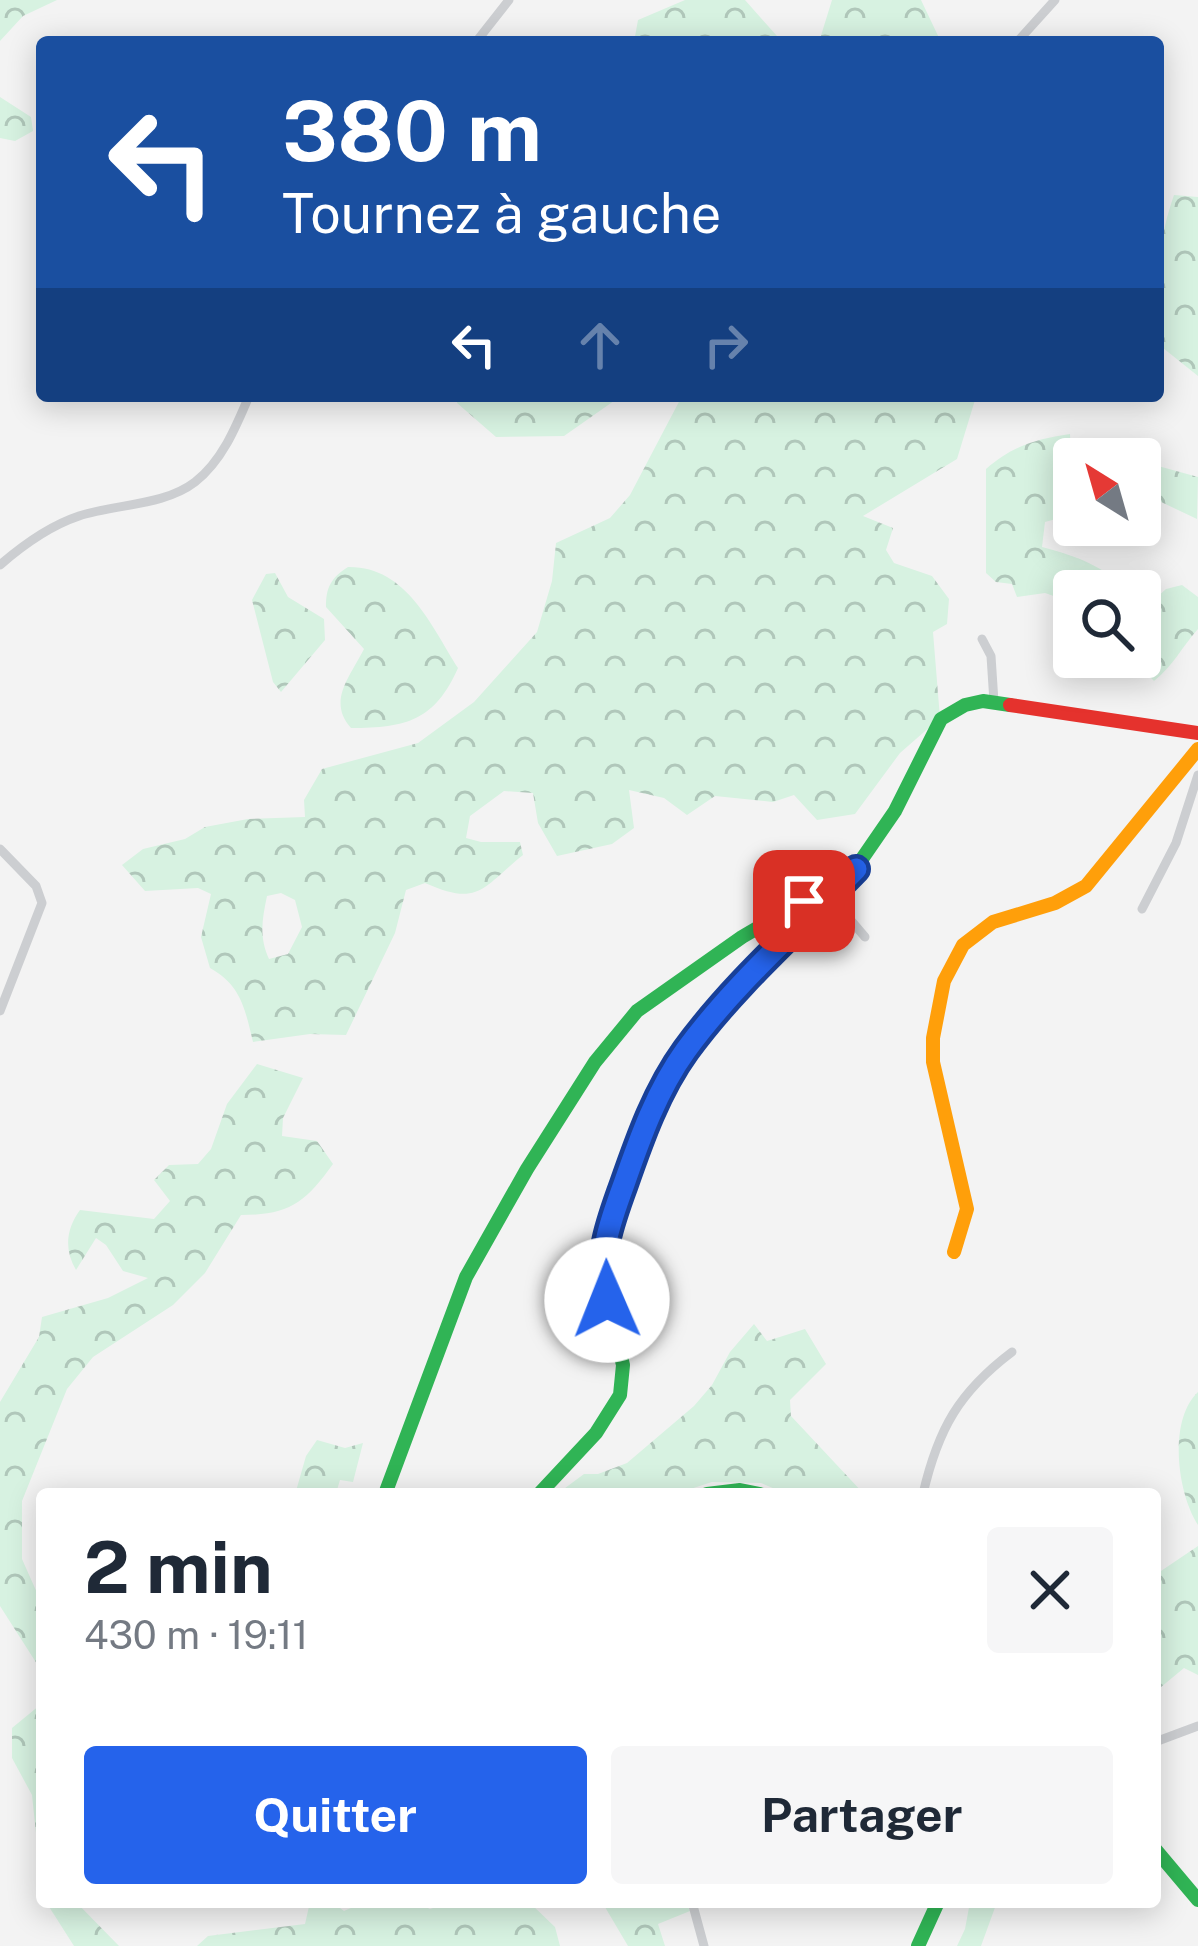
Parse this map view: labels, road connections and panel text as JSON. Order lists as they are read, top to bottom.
{
  "north": "top left",
  "page": {
    "turn": ["380 m", "Tournez à gauche"],
    "heading": ["2 min", "430 m · 19:11"],
    "buttons": ["Quitter", "Partager"]
  }
}
